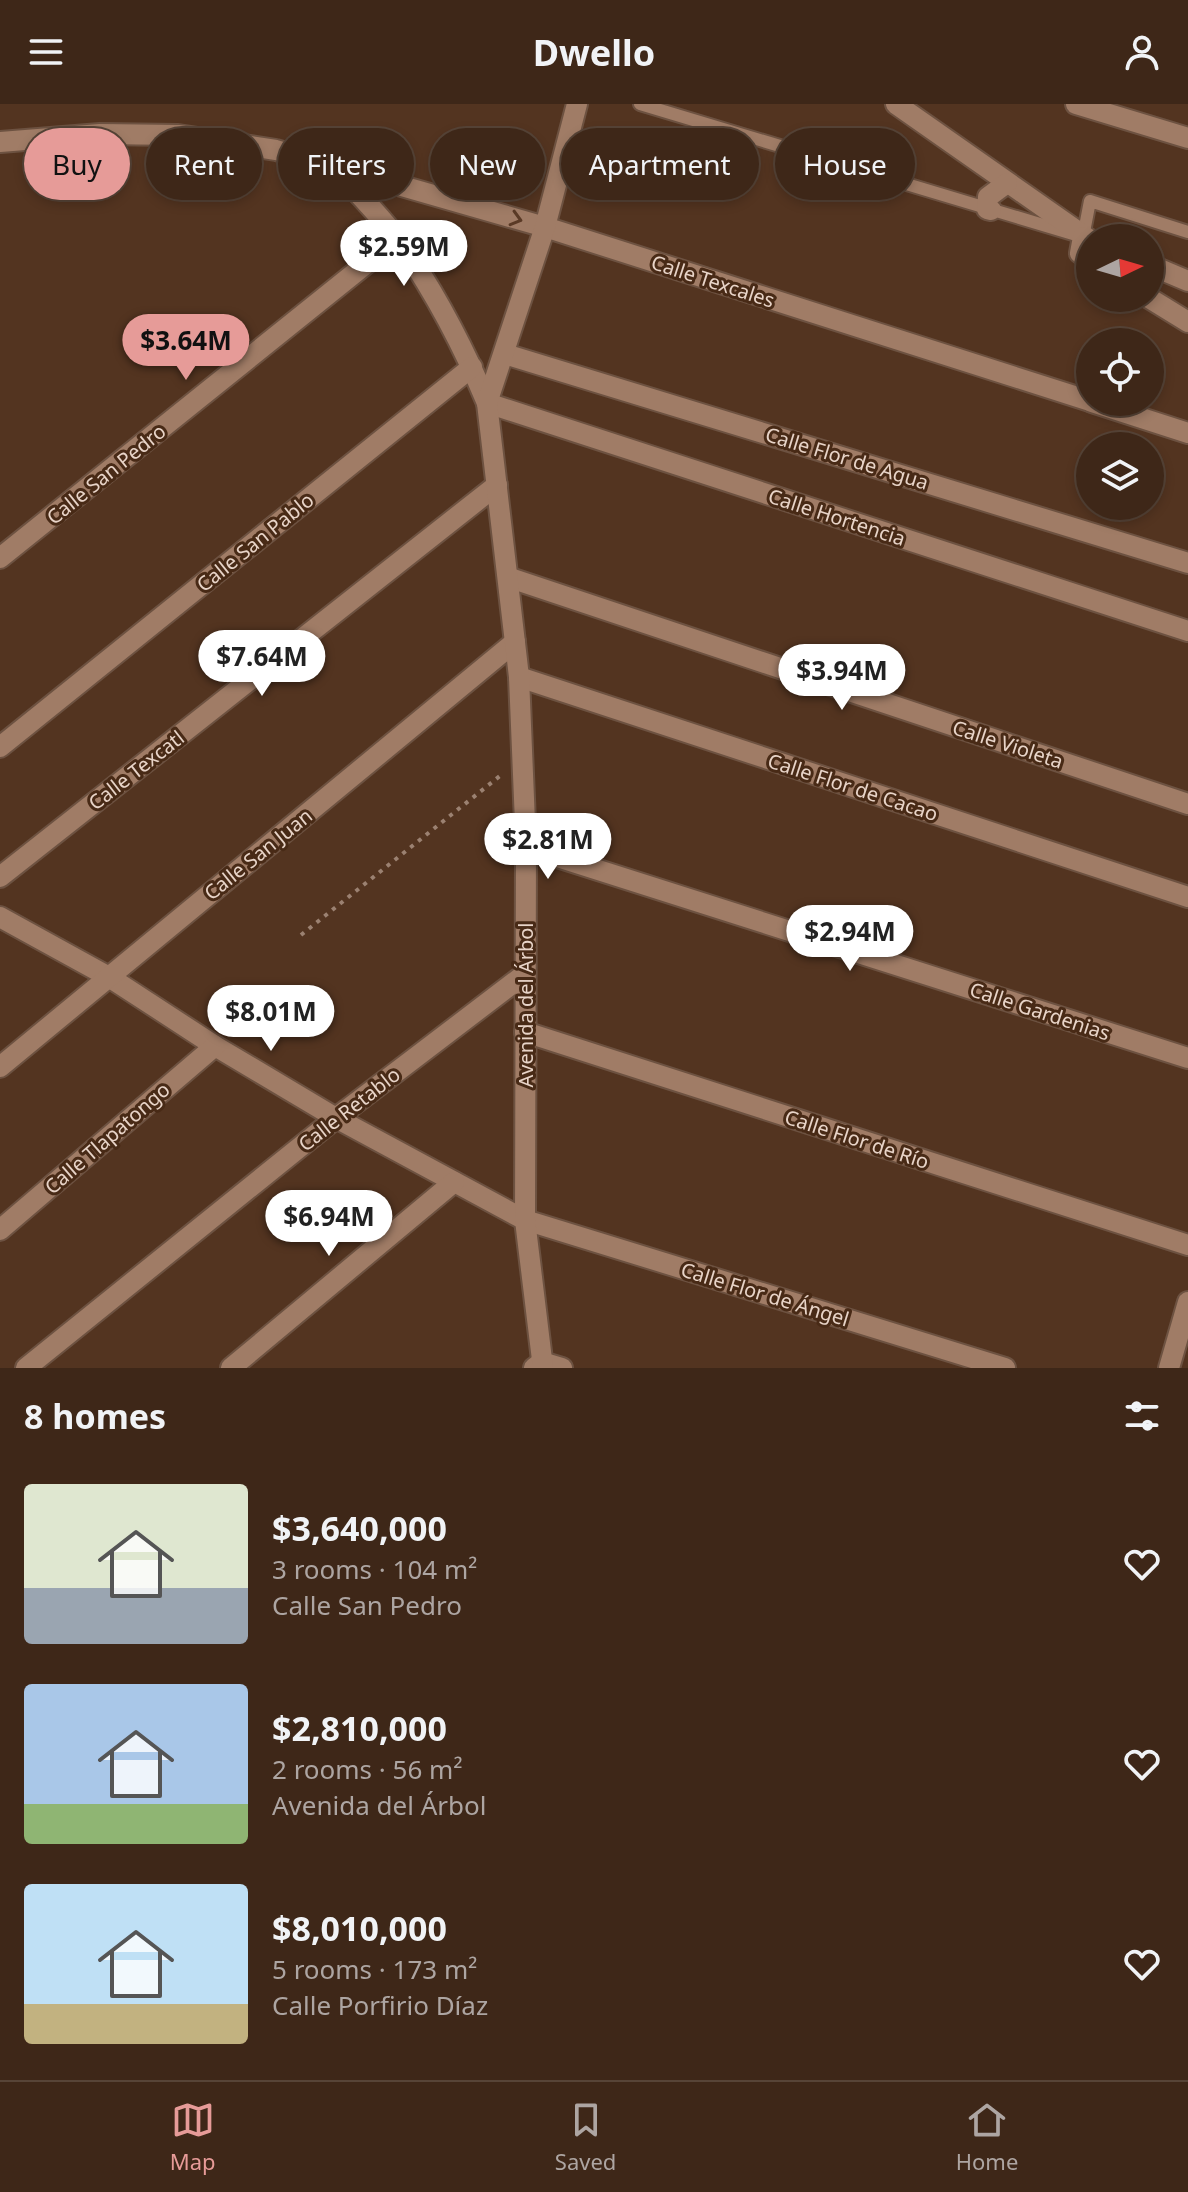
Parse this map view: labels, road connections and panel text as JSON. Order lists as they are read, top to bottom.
{
  "streets": {
    "street": [
      "Calle Texcales",
      "Calle Flor de Agua",
      "Calle San Pedro",
      "Calle Hortencia",
      "Calle San Pablo",
      "Calle Violeta",
      "Calle Texcatl",
      "Calle Flor de Cacao",
      "Calle San Juan",
      "Avenida del Árbol",
      "Calle Gardenias",
      "Calle Retablo",
      "Calle Tlapatongo",
      "Calle Flor de Río",
      "Calle Flor de Ángel"
    ]
  },
  "crossings": [
    ["Calle Hortencia", "Avenida del Árbol"],
    ["Calle Violeta", "Avenida del Árbol"],
    ["Calle Texcatl", "Avenida del Árbol"],
    ["Calle Flor de Cacao", "Avenida del Árbol"],
    ["Calle San Juan", "Avenida del Árbol"],
    ["Calle San Juan", "Calle Flor de Ángel"],
    ["Avenida del Árbol", "Calle Gardenias"],
    ["Avenida del Árbol", "Calle Retablo"],
    ["Avenida del Árbol", "Calle Flor de Río"],
    ["Avenida del Árbol", "Calle Flor de Ángel"],
    ["Calle Retablo", "Calle Flor de Ángel"],
    ["Calle Tlapatongo", "Calle Flor de Ángel"]
  ],
  "north": "right",
  "page": {
    "header": "Dwello",
    "chip": [
      "Buy",
      "Rent",
      "Filters",
      "New",
      "Apartment",
      "House"
    ],
    "price": [
      "$2.59M",
      "$3.64M",
      "$7.64M",
      "$3.94M",
      "$2.81M",
      "$2.94M",
      "$8.01M",
      "$6.94M"
    ],
    "heading": "8 homes",
    "list": [
      {
        "name": "$3,640,000",
        "note": "3 rooms · 104 m² · Calle San Pedro"
      },
      {
        "name": "$2,810,000",
        "note": "2 rooms · 56 m² · Avenida del Árbol"
      },
      {
        "name": "$8,010,000",
        "note": "5 rooms · 173 m² · Calle Porfirio Díaz"
      }
    ],
    "tabs": ["Map", "Saved", "Home"]
  }
}
